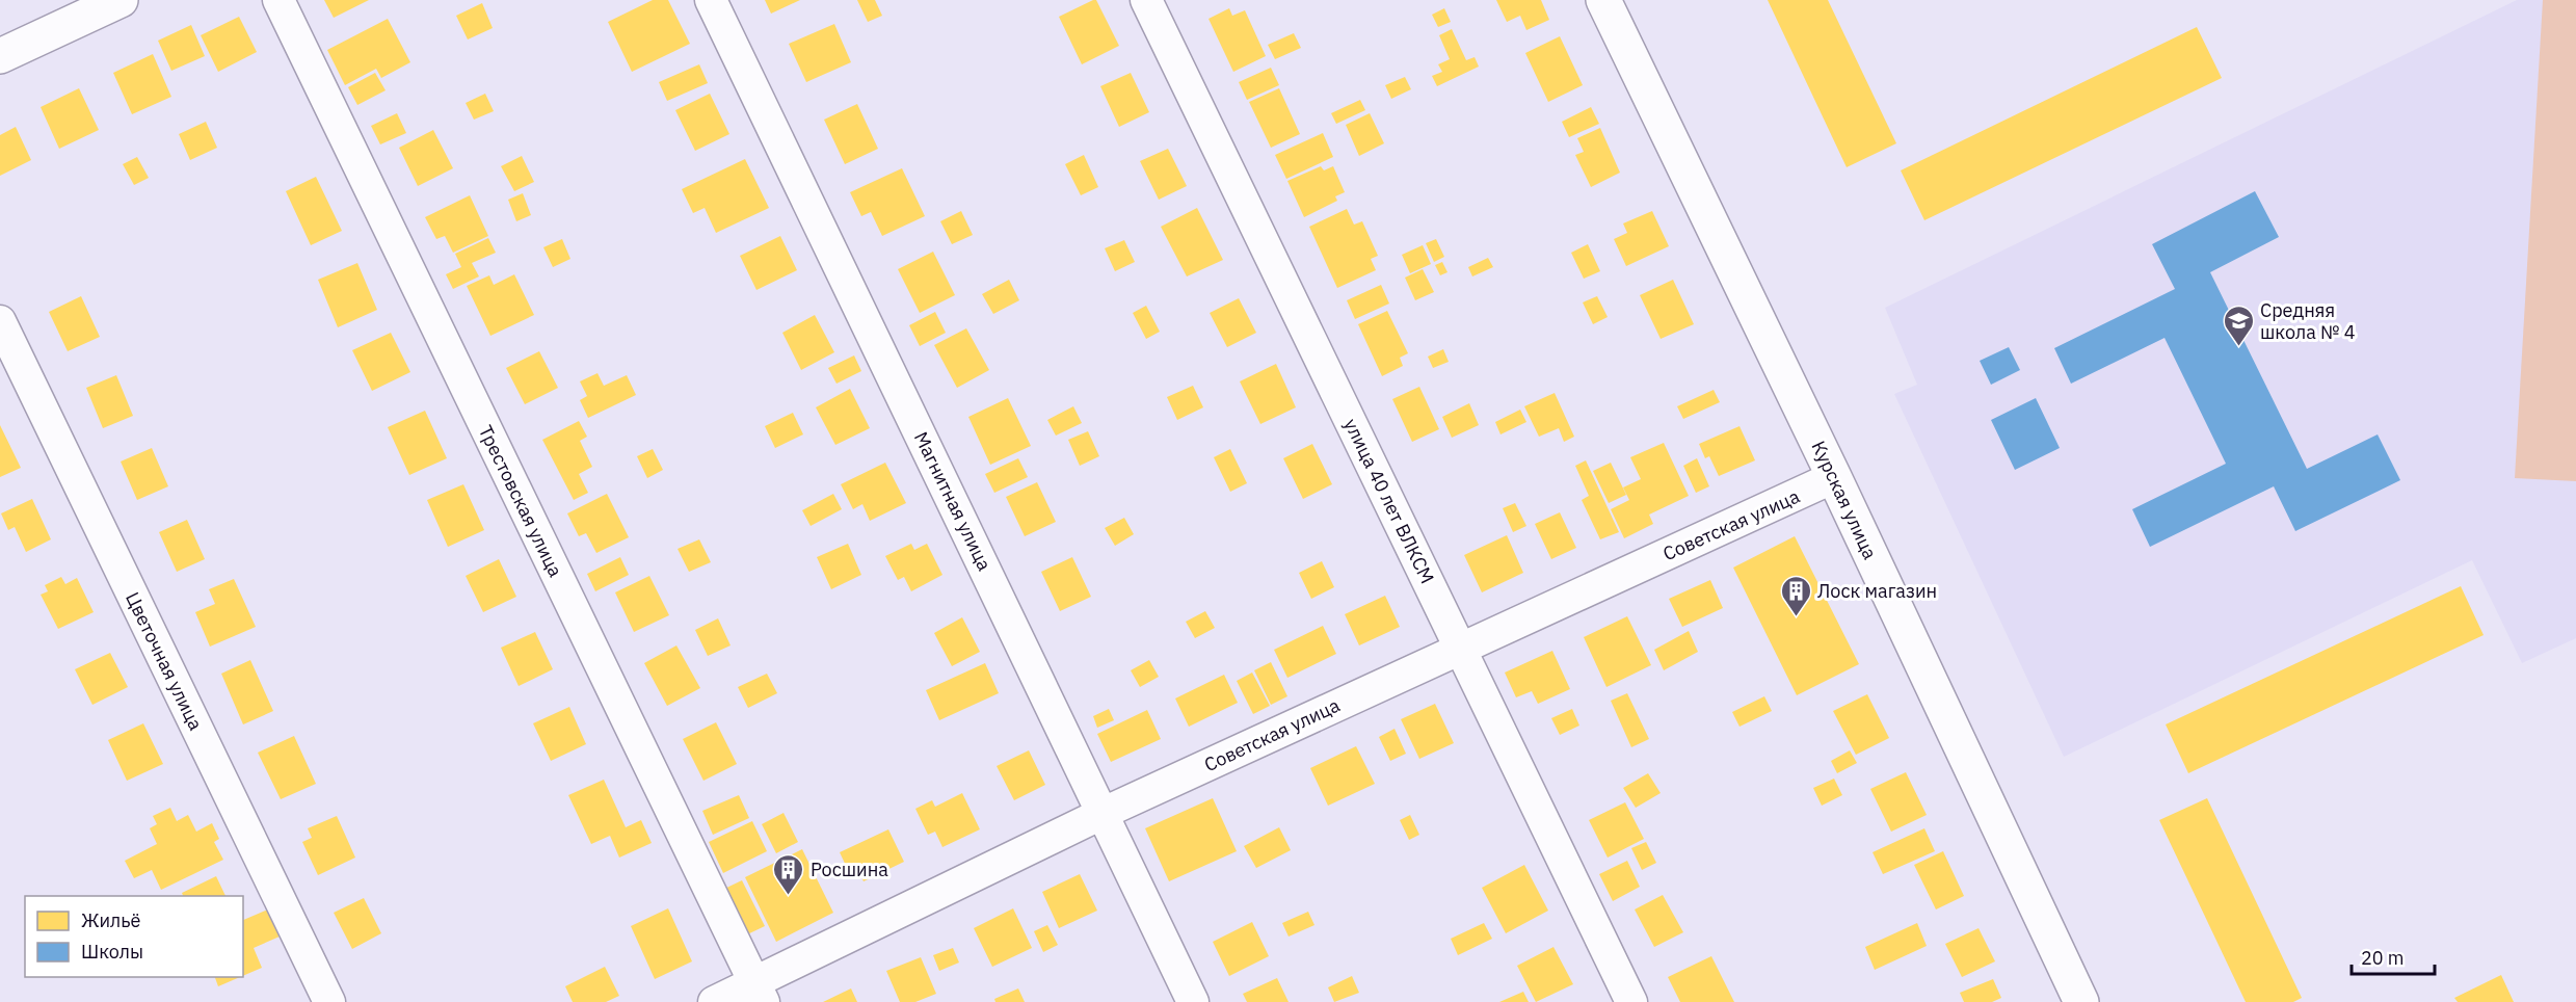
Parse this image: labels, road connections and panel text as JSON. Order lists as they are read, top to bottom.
{
  "streets": {
    "main road": ["Курская улица"],
    "street": [
      "Трестовская улица",
      "Магнитная улица",
      "улица 40 лет ВЛКСМ",
      "Советская улица",
      "Цветочная улица"
    ]
  },
  "crossings": [
    ["Курская улица", "Советская улица"],
    ["Трестовская улица", "Советская улица"],
    ["Магнитная улица", "Советская улица"],
    ["улица 40 лет ВЛКСМ", "Советская улица"]
  ],
  "places": {
    "school or university": ["Средняя школа № 4"],
    "building": ["Лоск магазин", "Росшина"]
  },
  "legend": ["Жильё", "Школы"],
  "scale_bar": "20 m"
}
